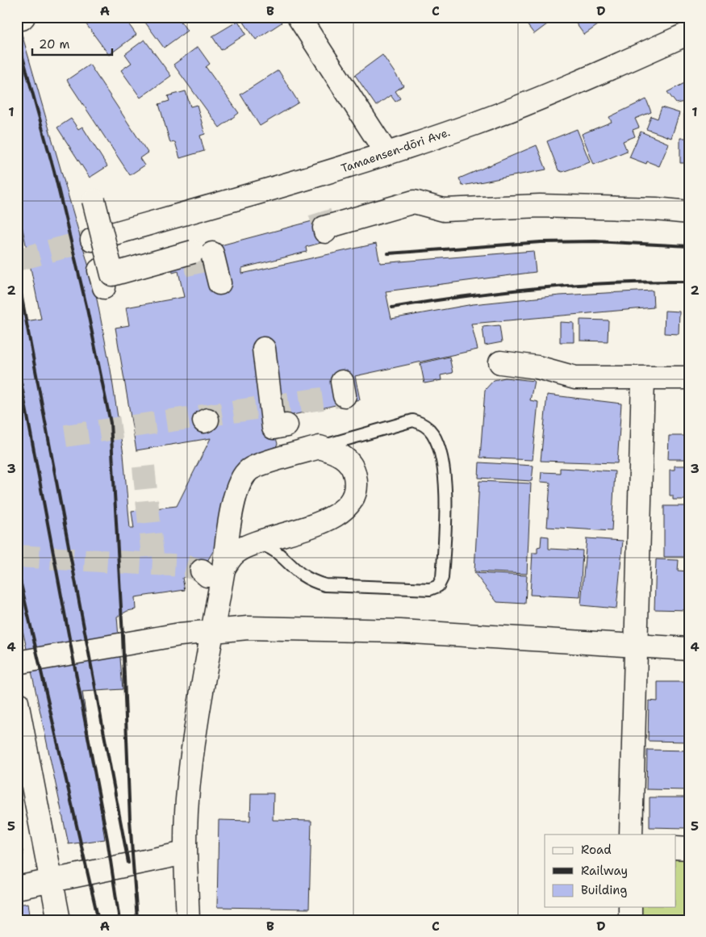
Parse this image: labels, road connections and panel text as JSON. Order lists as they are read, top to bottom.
{
  "streets": {
    "street": ["Tamaensen-dōri Ave."]
  },
  "legend": ["Road", "Railway", "Building"],
  "scale_bar": "20 m",
  "grid": {
    "columns": [
      "A",
      "B",
      "C",
      "D"
    ],
    "rows": [
      "1",
      "2",
      "3",
      "4",
      "5"
    ]
  }
}
